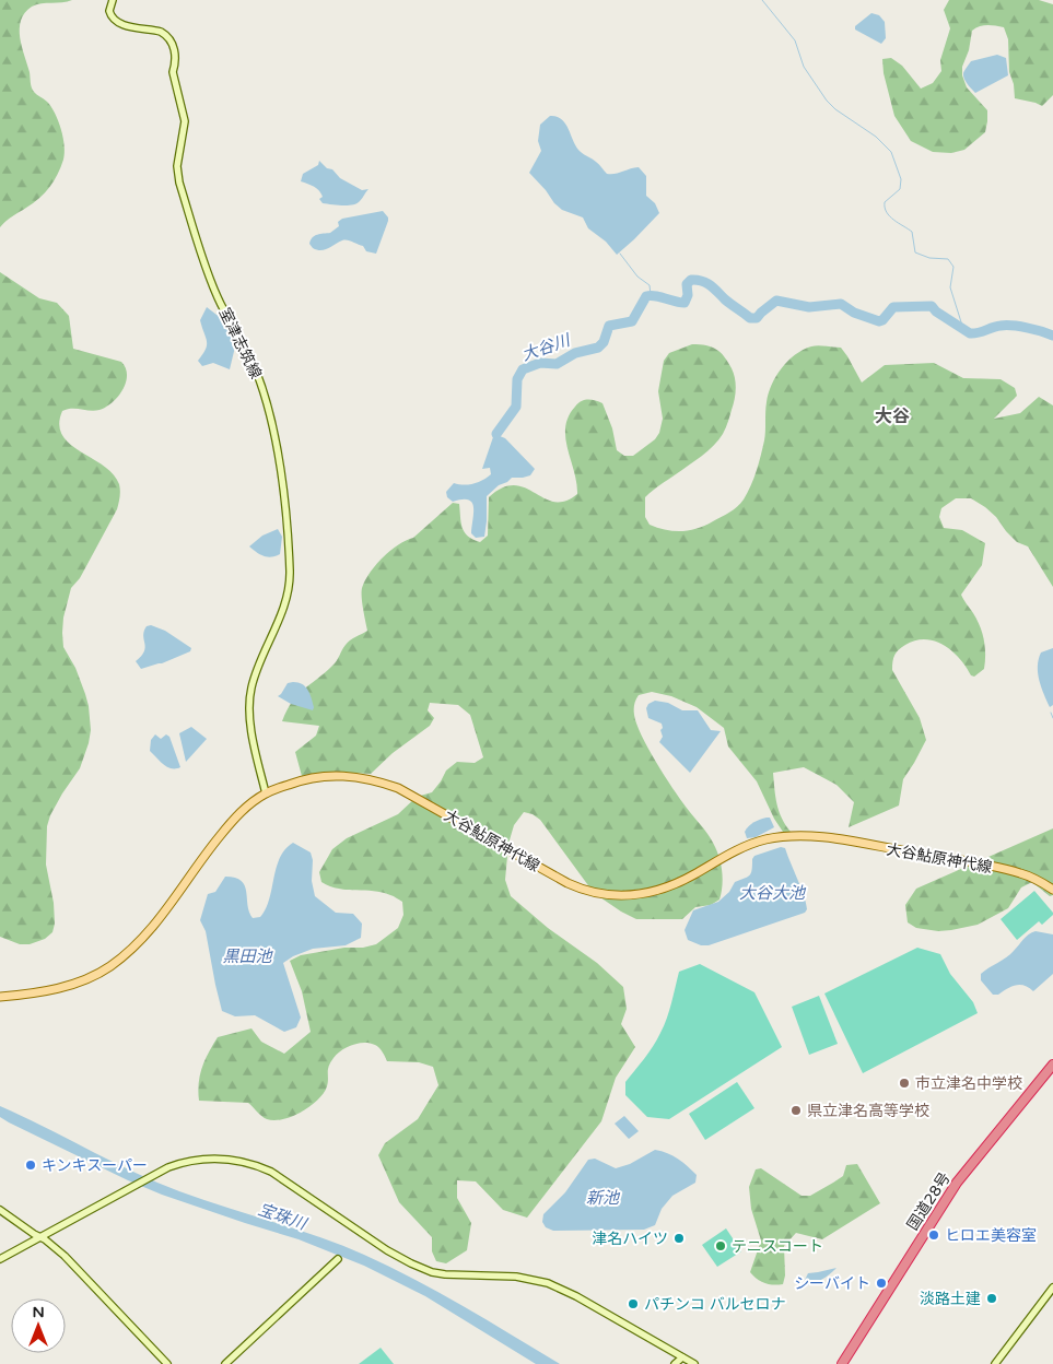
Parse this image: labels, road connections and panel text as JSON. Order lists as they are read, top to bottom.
{
  "streets": {
    "highway": ["国道28号"],
    "main road": ["大谷鮎原神代線"],
    "street": ["室津志筑線"]
  },
  "crossings": [
    ["室津志筑線", "大谷鮎原神代線"]
  ],
  "districts": ["大谷"],
  "water": [
    "大谷川",
    "大谷大池",
    "黒田池",
    "新池",
    "宝珠川"
  ],
  "places": [
    "市立津名中学校",
    "県立津名高等学校",
    "キンキスーパー",
    "ヒロエ美容室",
    "津名ハイツ",
    "テニスコート",
    "シーバイト",
    "淡路土建",
    "パチンコ バルセロナ"
  ],
  "north": "top"
}
